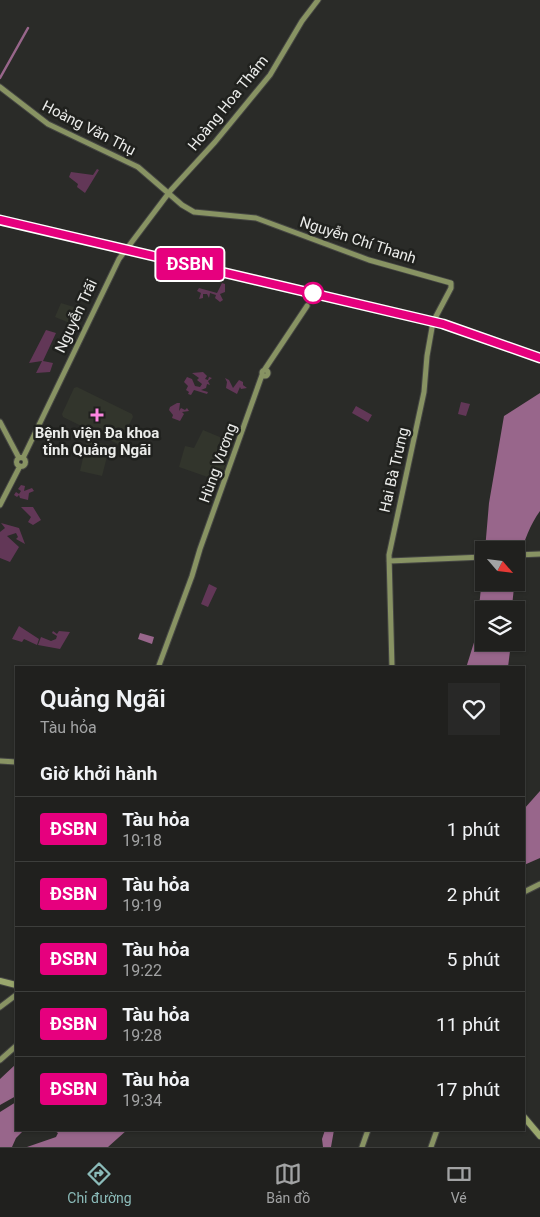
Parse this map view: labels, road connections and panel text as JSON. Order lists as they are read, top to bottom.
{
  "streets": {
    "main road": [
      "Hoàng Hoa Thám",
      "Hoàng Văn Thụ",
      "Nguyễn Chí Thanh",
      "Nguyễn Trãi",
      "Hùng Vương",
      "Hai Bà Trưng"
    ]
  },
  "crossings": [
    ["Hoàng Hoa Thám", "Hoàng Văn Thụ"],
    ["Hoàng Hoa Thám", "Nguyễn Trãi"],
    ["Hoàng Văn Thụ", "Nguyễn Chí Thanh"],
    ["Hoàng Văn Thụ", "Nguyễn Trãi"],
    ["Nguyễn Chí Thanh", "Hai Bà Trưng"]
  ],
  "places": {
    "health": ["Bệnh viện Đa khoa tỉnh Quảng Ngãi"]
  },
  "north": "bottom right",
  "page": {
    "on_map": "ĐSBN",
    "heading": [
      ["Quảng Ngãi", "Tàu hỏa"],
      "Giờ khởi hành"
    ],
    "list": [
      {
        "mark": "ĐSBN",
        "name": "Tàu hỏa",
        "note": "19:18",
        "value": "1 phút"
      },
      {
        "mark": "ĐSBN",
        "name": "Tàu hỏa",
        "note": "19:19",
        "value": "2 phút"
      },
      {
        "mark": "ĐSBN",
        "name": "Tàu hỏa",
        "note": "19:22",
        "value": "5 phút"
      },
      {
        "mark": "ĐSBN",
        "name": "Tàu hỏa",
        "note": "19:28",
        "value": "11 phút"
      },
      {
        "mark": "ĐSBN",
        "name": "Tàu hỏa",
        "note": "19:34",
        "value": "17 phút"
      }
    ],
    "tabs": ["Chỉ đường", "Bản đồ", "Vé"]
  }
}
